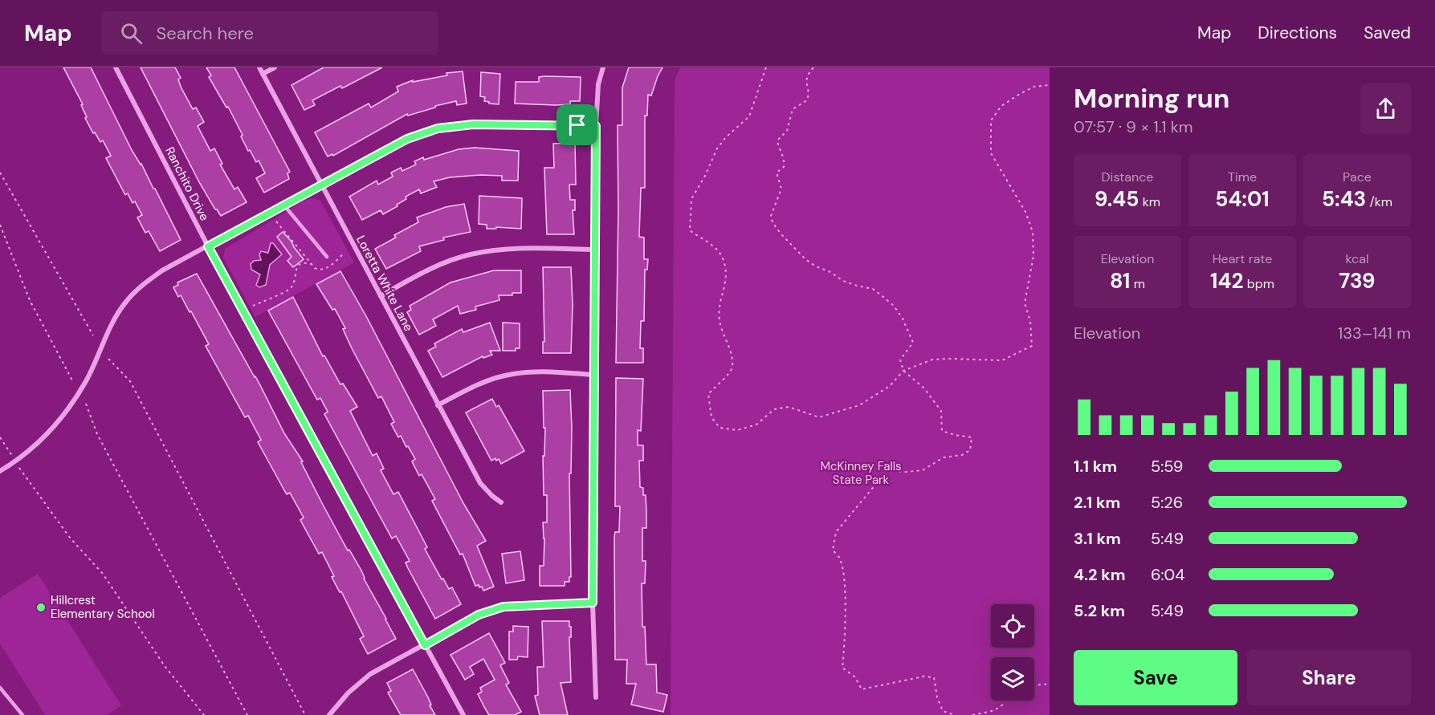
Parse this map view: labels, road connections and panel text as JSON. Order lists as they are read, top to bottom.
{
  "streets": {
    "street": ["Ranchito Drive", "Loretta White Lane"]
  },
  "parks": ["McKinney Falls State Park"],
  "places": ["Hillcrest Elementary School"],
  "page": {
    "header": "Map",
    "search": "Search here",
    "nav": ["Map", "Directions", "Saved"],
    "heading": ["Morning run", "07:57 · 9 × 1.1 km"],
    "stats": [
      ["Distance", "9.45 km"],
      ["Time", "54:01"],
      ["Pace", "5:43 /km"],
      ["Elevation", "81 m"],
      ["Heart rate", "142 bpm"],
      ["kcal", "739"]
    ],
    "chart": ["Elevation", "133–141 m"],
    "list": [
      {
        "name": "1.1 km",
        "note": "5:59"
      },
      {
        "name": "2.1 km",
        "note": "5:26"
      },
      {
        "name": "3.1 km",
        "note": "5:49"
      },
      {
        "name": "4.2 km",
        "note": "6:04"
      },
      {
        "name": "5.2 km",
        "note": "5:49"
      }
    ],
    "buttons": ["Save", "Share"]
  }
}
